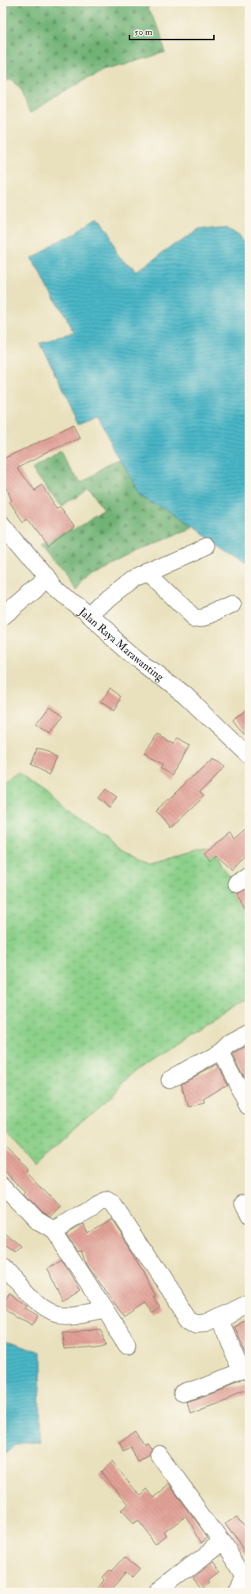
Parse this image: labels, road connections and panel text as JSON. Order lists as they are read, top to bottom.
{
  "streets": {
    "street": ["Jalan Raya Marawanting"]
  },
  "scale_bar": "50 m"
}
